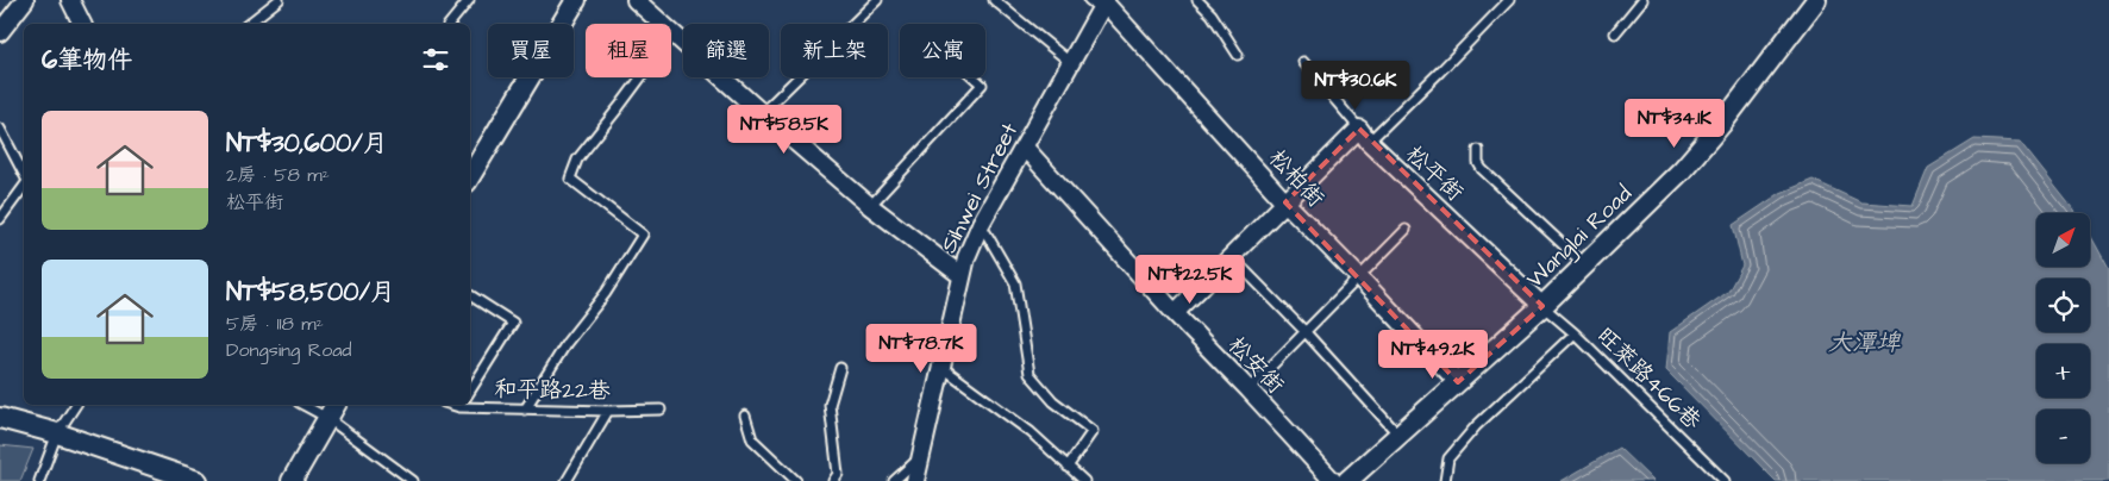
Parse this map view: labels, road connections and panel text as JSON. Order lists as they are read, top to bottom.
{
  "streets": {
    "street": [
      "松平街",
      "松柏街",
      "Sihwei Street",
      "Wanglai Road",
      "松安街"
    ],
    "lane": ["旺萊路466巷", "和平路22巷"]
  },
  "crossings": [
    ["松平街", "Wanglai Road"],
    ["松平街", "旺萊路466巷"],
    ["松柏街", "Sihwei Street"],
    ["松柏街", "Wanglai Road"],
    ["Sihwei Street", "松安街"],
    ["Wanglai Road", "旺萊路466巷"]
  ],
  "water": ["大潭埤"],
  "north": "top right",
  "page": {
    "chip": [
      "買屋",
      "租屋",
      "篩選",
      "新上架",
      "公寓"
    ],
    "heading": "6筆物件",
    "price": [
      "NT$30.6K",
      "NT$34.1K",
      "NT$58.5K",
      "NT$22.5K",
      "NT$78.7K",
      "NT$49.2K"
    ],
    "list": [
      {
        "name": "NT$30,600/月",
        "note": "2房 · 58 m² · 松平街"
      },
      {
        "name": "NT$58,500/月",
        "note": "5房 · 118 m² · Dongsing Road"
      }
    ],
    "map_buttons": ["+", "−"]
  }
}
